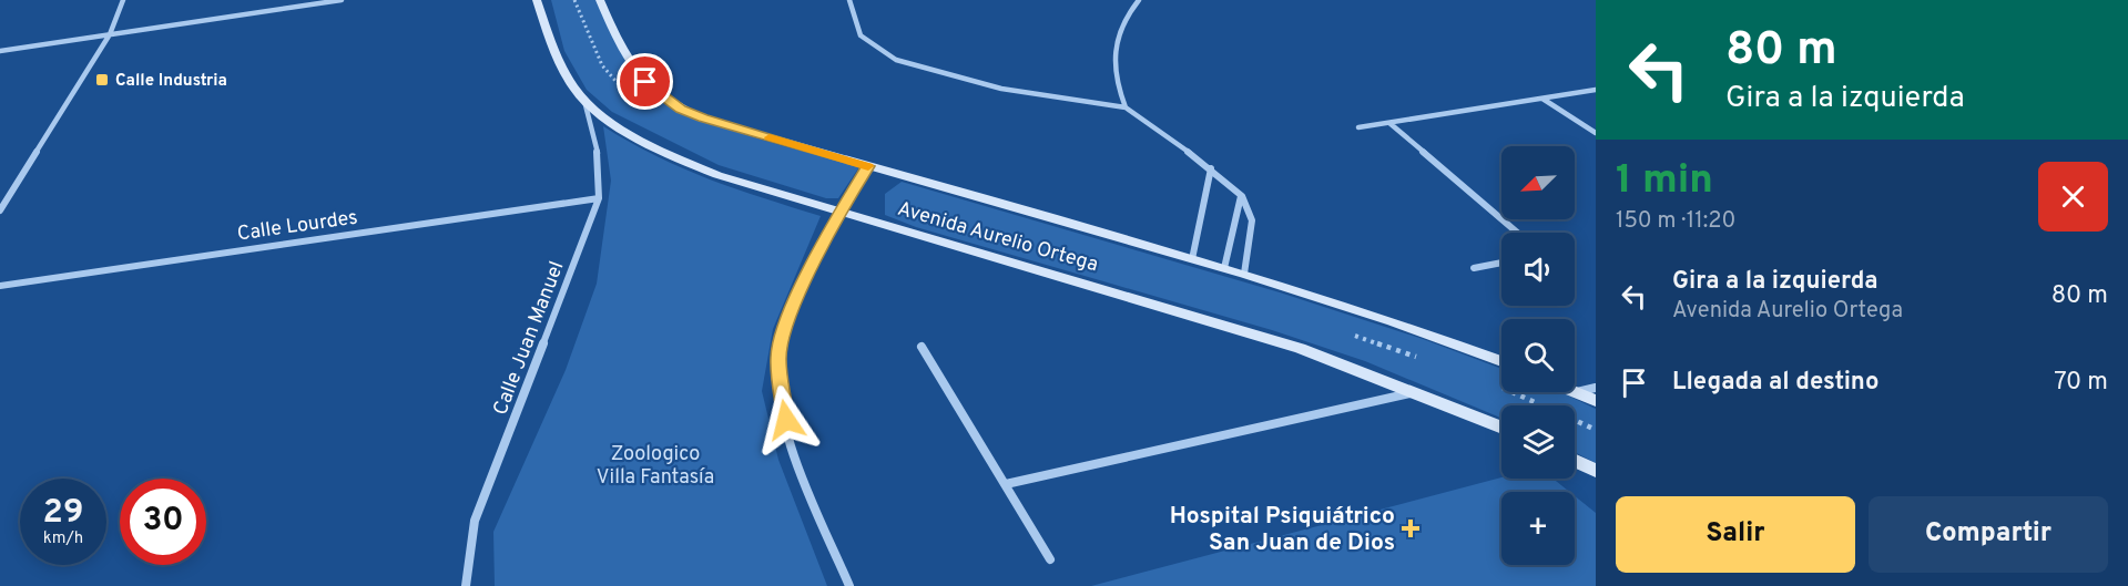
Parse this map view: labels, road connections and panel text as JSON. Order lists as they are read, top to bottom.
{
  "streets": {
    "main road": ["Avenida Aurelio Ortega"],
    "street": ["Calle Lourdes", "Calle Juan Manuel"]
  },
  "crossings": [
    ["Calle Lourdes", "Calle Juan Manuel"],
    ["Avenida Aurelio Ortega", "Calle Juan Manuel"]
  ],
  "parks": ["Zoologico Villa Fantasía"],
  "places": {
    "transit": ["Calle Industria"],
    "health": ["Hospital Psiquiátrico San Juan de Dios"]
  },
  "north": "bottom left",
  "page": {
    "turn": ["80 m", "Gira a la izquierda"],
    "heading": ["1 min", "150 m · 11:20"],
    "map_buttons": "+",
    "list": [
      {
        "name": "Gira a la izquierda",
        "note": "Avenida Aurelio Ortega",
        "value": "80 m"
      },
      {
        "name": "Llegada al destino",
        "value": "70 m"
      }
    ],
    "speed": "29 km/h",
    "limit": "30",
    "buttons": ["Salir", "Compartir"]
  }
}
